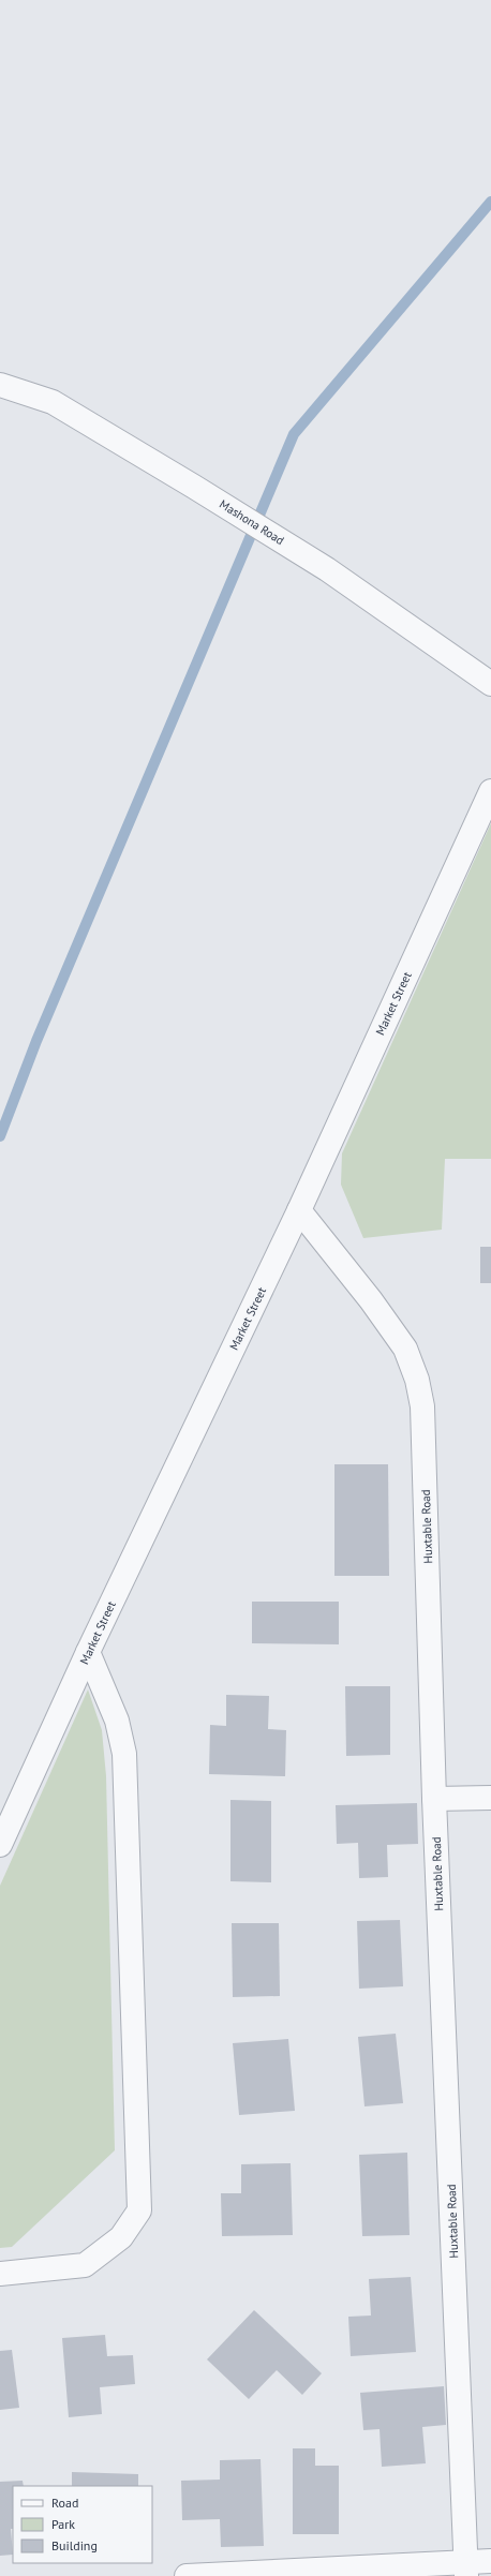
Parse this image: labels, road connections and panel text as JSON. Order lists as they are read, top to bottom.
{
  "streets": {
    "street": ["Mashona Road", "Market Street", "Huxtable Road"]
  },
  "crossings": [
    ["Market Street", "Huxtable Road"]
  ],
  "legend": ["Road", "Park", "Building"]
}
